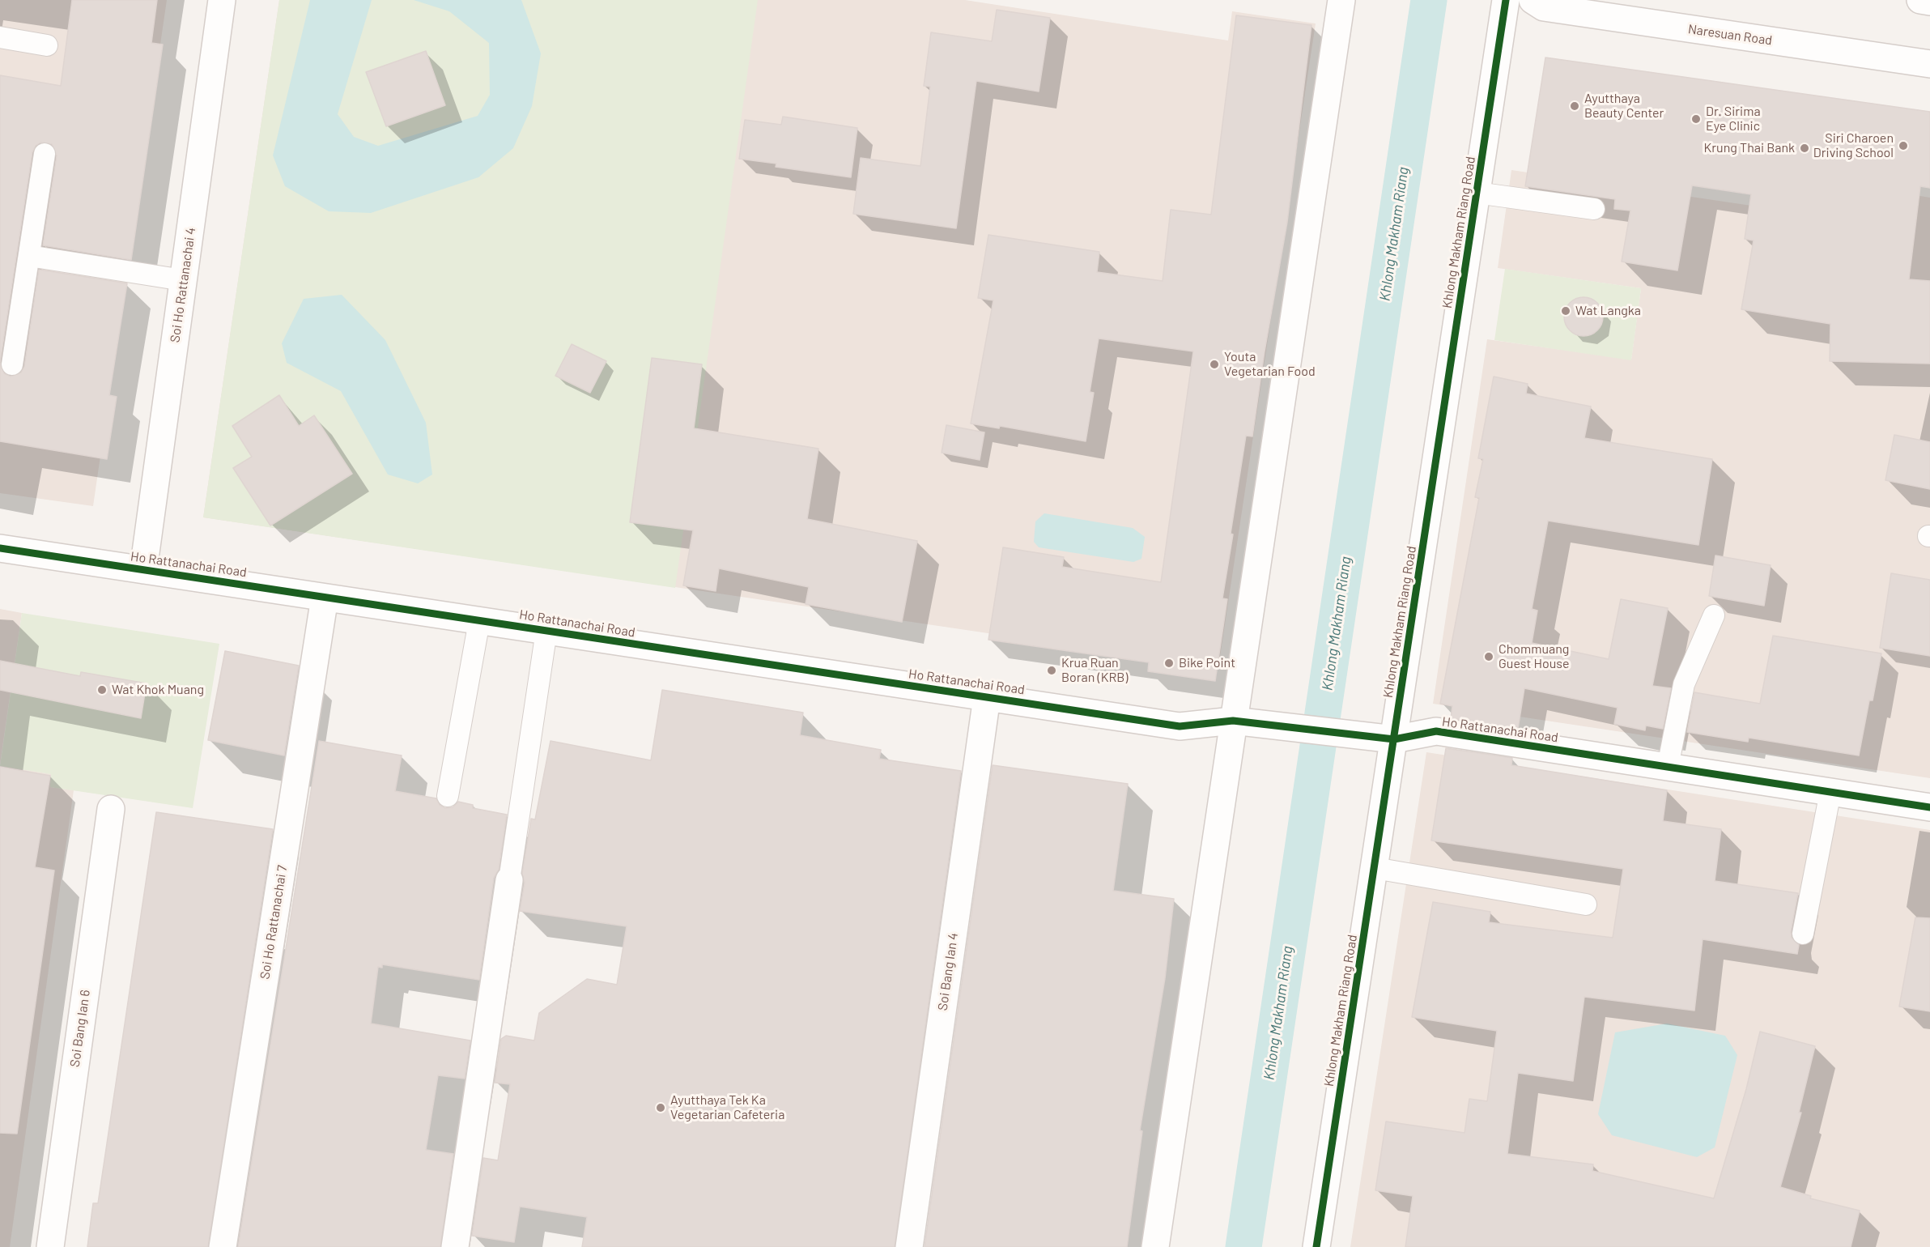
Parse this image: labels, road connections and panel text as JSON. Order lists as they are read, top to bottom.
{
  "streets": {
    "street": [
      "Naresuan Road",
      "Khlong Makham Riang Road",
      "Soi Ho Rattanachai 4",
      "Ho Rattanachai Road",
      "Soi Ho Rattanachai 7",
      "Soi Bang Ian 4",
      "Soi Bang Ian 6"
    ]
  },
  "crossings": [
    ["Khlong Makham Riang Road", "Ho Rattanachai Road"],
    ["Soi Ho Rattanachai 4", "Ho Rattanachai Road"],
    ["Ho Rattanachai Road", "Soi Ho Rattanachai 7"],
    ["Ho Rattanachai Road", "Soi Bang Ian 4"]
  ],
  "water": ["Khlong Makham Riang"],
  "places": [
    "Ayutthaya Beauty Center",
    "Dr. Sirima Eye Clinic",
    "Siri Charoen Driving School",
    "Krung Thai Bank",
    "Wat Langka",
    "Youta Vegetarian Food",
    "Chommuang Guest House",
    "Bike Point",
    "Krua Ruan Boran (KRB)",
    "Wat Khok Muang",
    "Ayutthaya Tek Ka Vegetarian Cafeteria"
  ]
}
